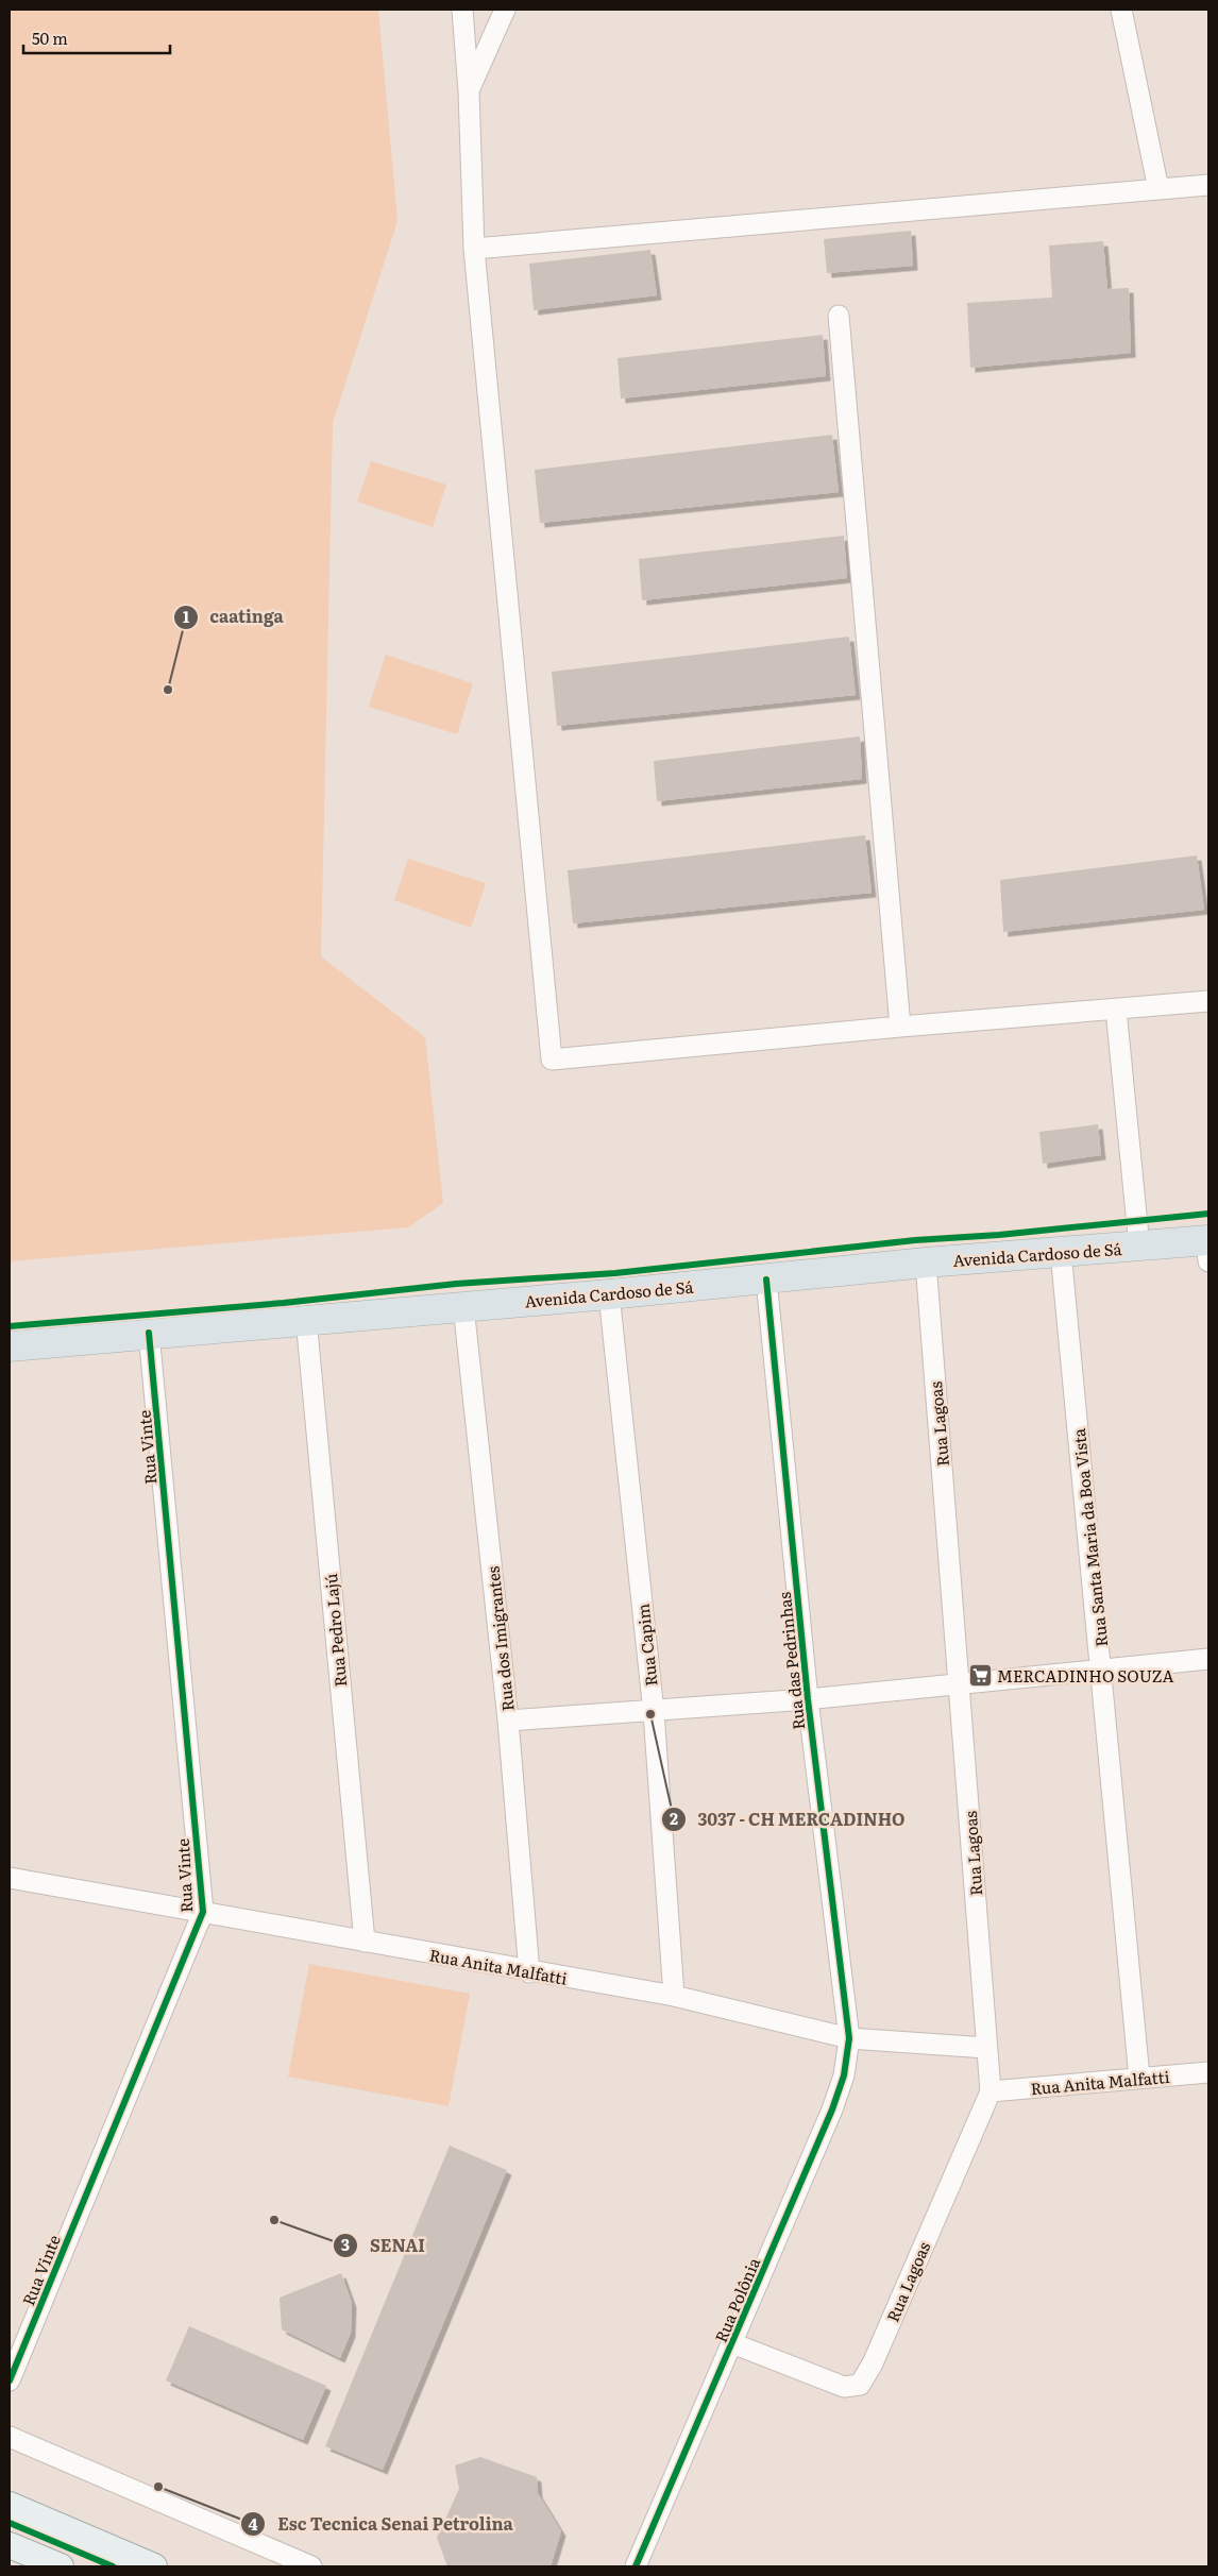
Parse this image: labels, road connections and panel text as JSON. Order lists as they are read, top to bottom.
{
  "streets": {
    "highway": ["Avenida Cardoso de Sá"],
    "street": [
      "Rua Lagoas",
      "Rua Vinte",
      "Rua Santa Maria da Boa Vista",
      "Rua Pedro Lajú",
      "Rua dos Imigrantes",
      "Rua Capim",
      "Rua das Pedrinhas",
      "Rua Anita Malfatti",
      "Rua Polônia"
    ]
  },
  "crossings": [
    ["Avenida Cardoso de Sá", "Rua Lagoas"],
    ["Avenida Cardoso de Sá", "Rua Vinte"],
    ["Avenida Cardoso de Sá", "Rua Santa Maria da Boa Vista"],
    ["Avenida Cardoso de Sá", "Rua Pedro Lajú"],
    ["Avenida Cardoso de Sá", "Rua dos Imigrantes"],
    ["Avenida Cardoso de Sá", "Rua Capim"],
    ["Avenida Cardoso de Sá", "Rua das Pedrinhas"],
    ["Rua Lagoas", "Rua Anita Malfatti"],
    ["Rua Lagoas", "Rua Polônia"],
    ["Rua Vinte", "Rua Anita Malfatti"],
    ["Rua Santa Maria da Boa Vista", "Rua Anita Malfatti"],
    ["Rua Pedro Lajú", "Rua Anita Malfatti"],
    ["Rua dos Imigrantes", "Rua Anita Malfatti"],
    ["Rua Capim", "Rua Anita Malfatti"],
    ["Rua das Pedrinhas", "Rua Anita Malfatti"],
    ["Rua das Pedrinhas", "Rua Polônia"],
    ["Rua Anita Malfatti", "Rua Polônia"]
  ],
  "places": {
    "other": [
      "caatinga",
      "3037 - CH MERCADINHO",
      "SENAI",
      "Esc Tecnica Senai Petrolina"
    ],
    "supermarket": ["MERCADINHO SOUZA"]
  },
  "scale_bar": "50 m"
}
